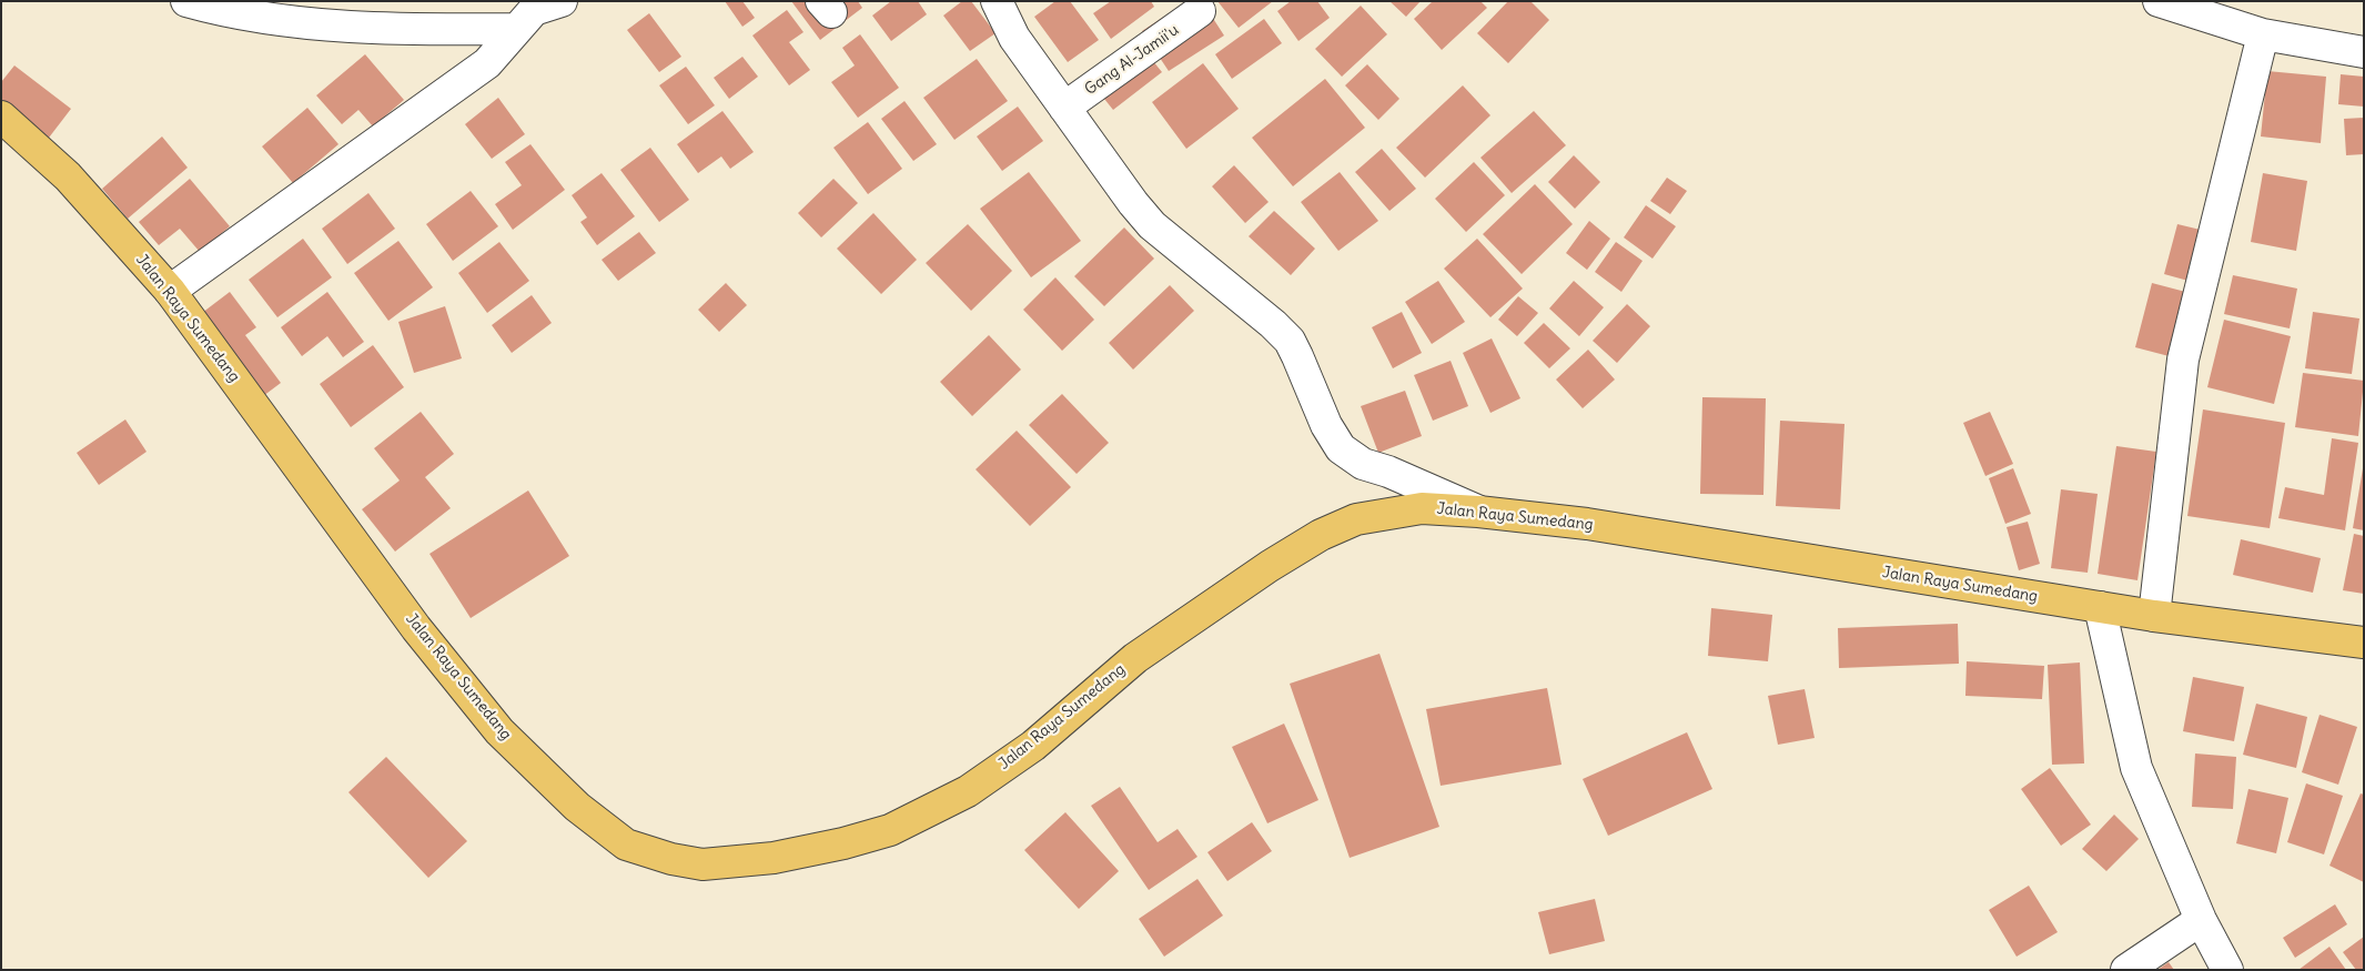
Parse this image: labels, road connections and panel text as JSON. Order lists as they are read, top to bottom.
{
  "streets": {
    "highway": ["Jalan Raya Sumedang"],
    "street": ["Gang Al-Jamii'u"]
  }
}
